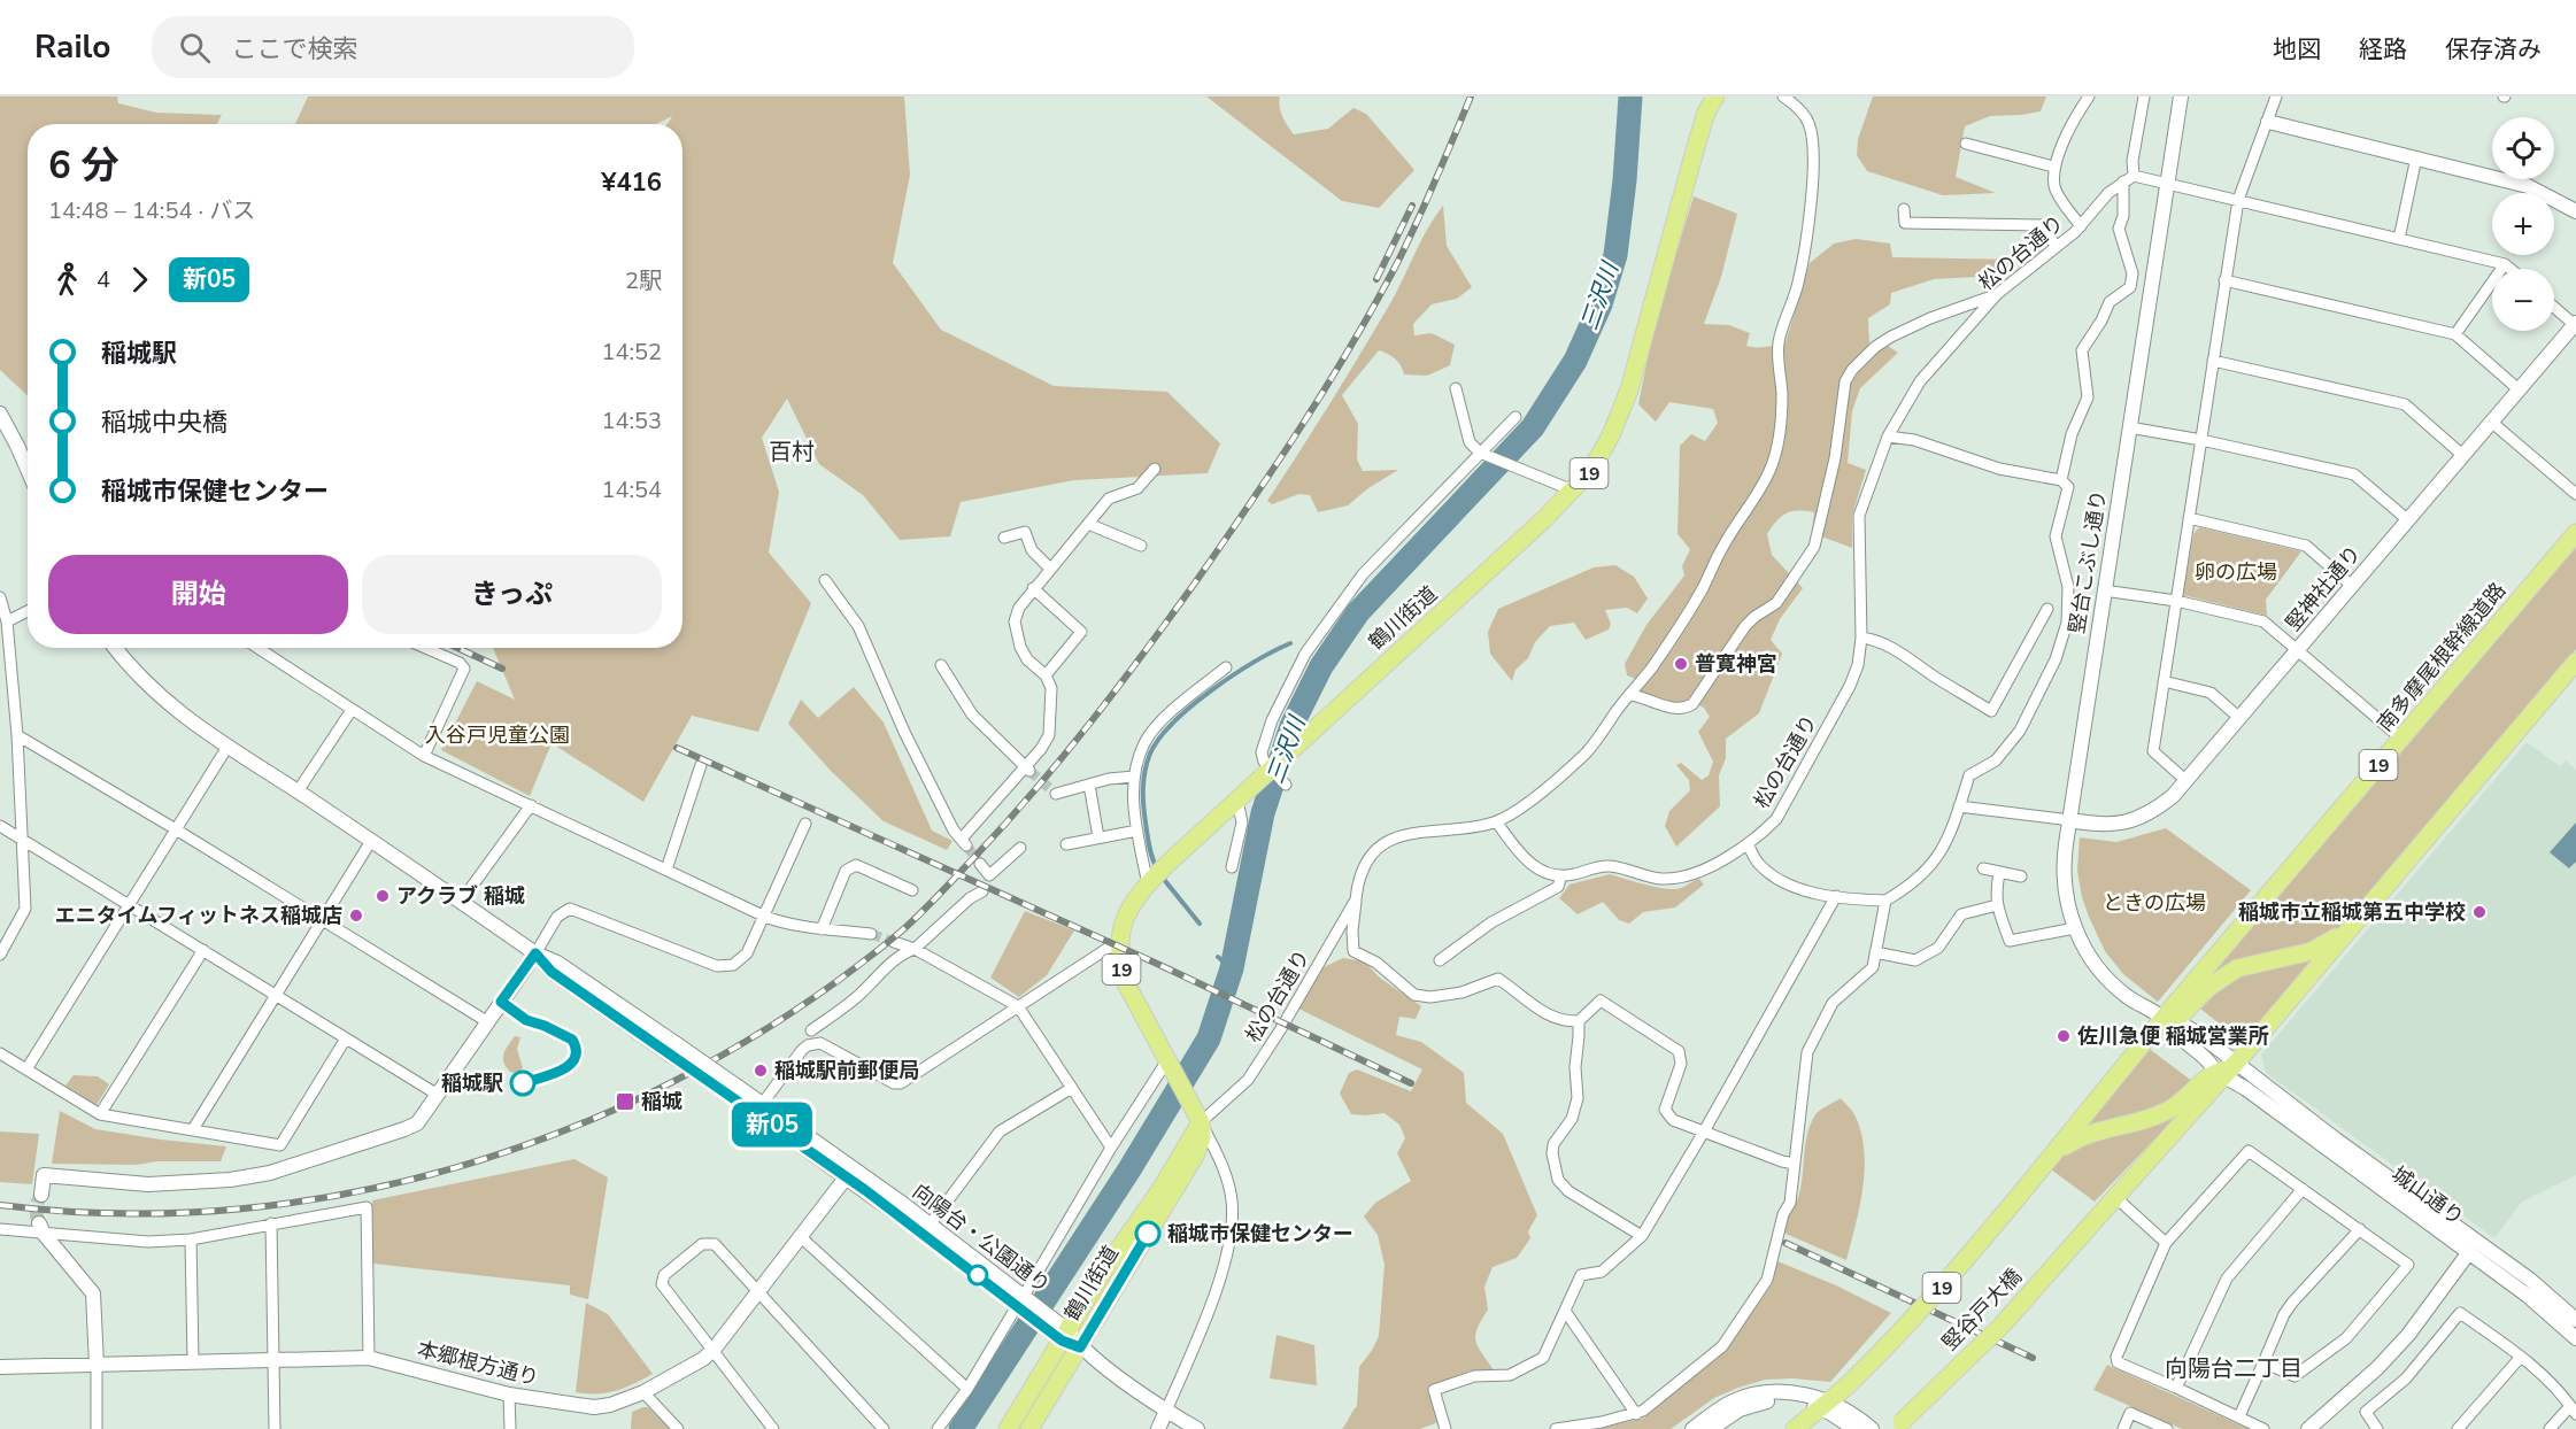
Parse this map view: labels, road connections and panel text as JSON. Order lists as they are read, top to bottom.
{
  "streets": {
    "main road": [
      "19",
      "鶴川街道",
      "南多摩尾根幹線道路",
      "竪谷戸大橋"
    ],
    "street": [
      "松の台通り",
      "竪台こぶし通り",
      "竪神社通り",
      "城山通り",
      "向陽台・公園通り",
      "本郷根方通り"
    ]
  },
  "crossings": [
    ["松の台通り", "鶴川街道"],
    ["19", "竪台こぶし通り"],
    ["19", "南多摩尾根幹線道路"],
    ["19", "竪谷戸大橋"],
    ["竪台こぶし通り", "竪神社通り"],
    ["竪台こぶし通り", "南多摩尾根幹線道路"],
    ["鶴川街道", "向陽台・公園通り"],
    ["向陽台・公園通り", "本郷根方通り"]
  ],
  "districts": ["百村", "向陽台二丁目"],
  "water": ["三沢川"],
  "parks": ["卵の広場", "入谷戸児童公園", "ときの広場"],
  "places": {
    "other": [
      "普寛神宮",
      "アクラブ 稲城",
      "稲城市立稲城第五中学校",
      "エニタイムフィットネス稲城店",
      "佐川急便 稲城営業所",
      "稲城駅前郵便局",
      "稲城駅",
      "稲城市保健センター"
    ],
    "transit": ["稲城"]
  },
  "lines": ["bus line 新05"],
  "page": {
    "header": "Railo",
    "search": "ここで検索",
    "nav": ["地図", "経路", "保存済み"],
    "on_map": "新05",
    "map_buttons": ["+", "−"],
    "heading": ["6 分", "14:48 – 14:54 · バス", "¥416"],
    "legs": ["4", "新05", "2駅"],
    "list": [
      {
        "name": "稲城駅",
        "value": "14:52"
      },
      {
        "name": "稲城中央橋",
        "value": "14:53"
      },
      {
        "name": "稲城市保健センター",
        "value": "14:54"
      }
    ],
    "buttons": ["開始", "きっぷ"]
  }
}
